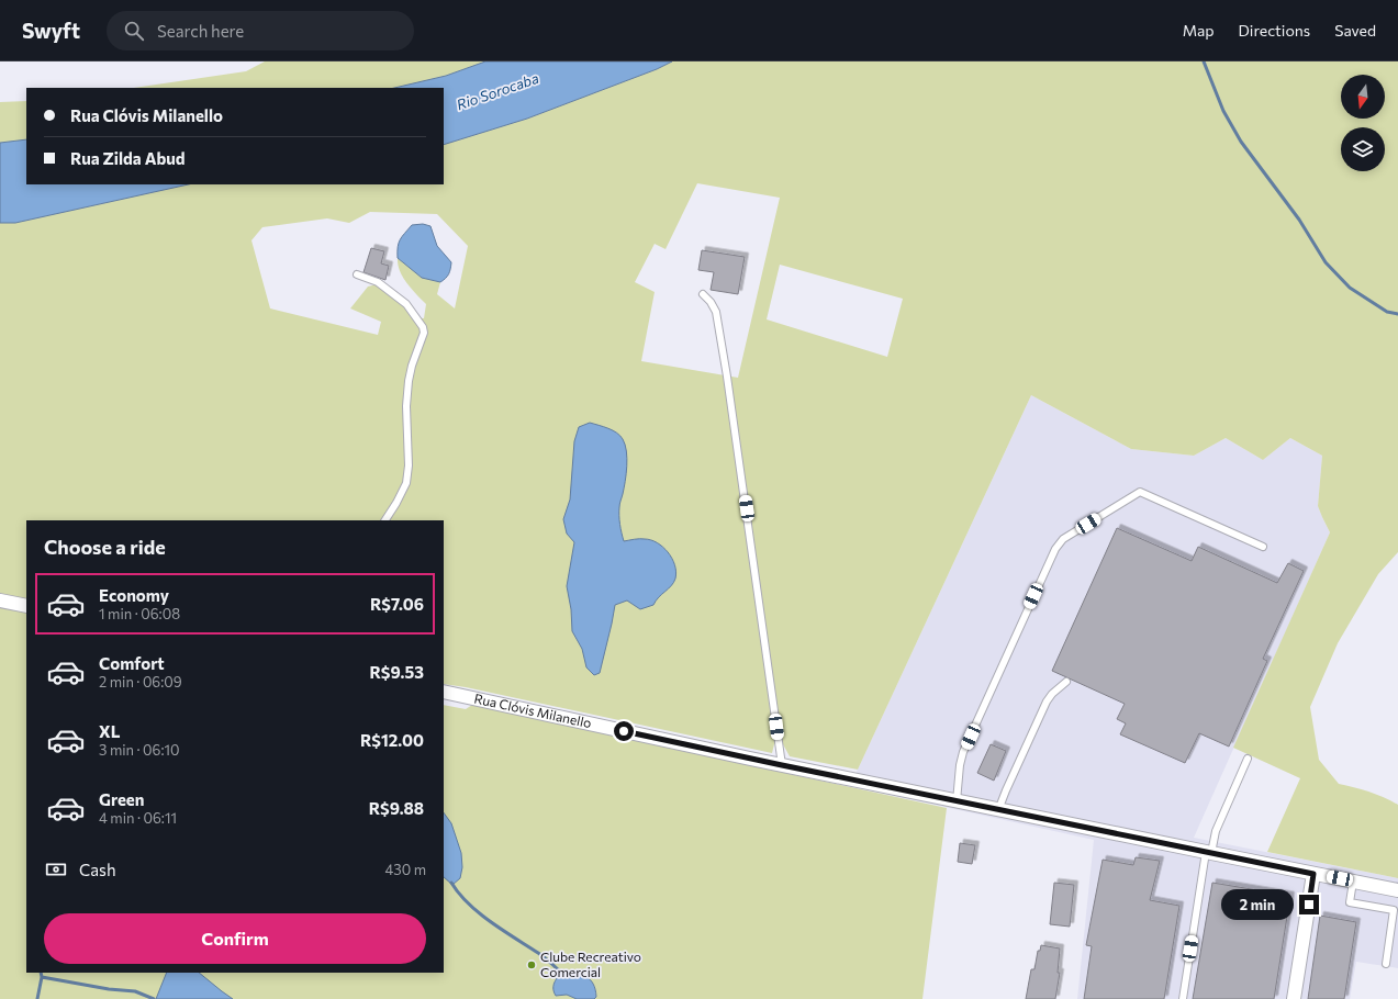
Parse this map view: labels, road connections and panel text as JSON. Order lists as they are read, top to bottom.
{
  "streets": {
    "street": ["Rua Clóvis Milanello"]
  },
  "water": ["Rio Sorocaba"],
  "places": ["Clube Recreativo Comercial"],
  "north": "bottom",
  "page": {
    "header": "Swyft",
    "search": "Search here",
    "nav": ["Map", "Directions", "Saved"],
    "banner": ["Rua Clóvis Milanello", "Rua Zilda Abud"],
    "heading": "Choose a ride",
    "list": [
      {
        "name": "Economy",
        "note": "1 min · 06:08",
        "value": "R$7.06"
      },
      {
        "name": "Comfort",
        "note": "2 min · 06:09",
        "value": "R$9.53"
      },
      {
        "name": "XL",
        "note": "3 min · 06:10",
        "value": "R$12.00"
      },
      {
        "name": "Green",
        "note": "4 min · 06:11",
        "value": "R$9.88"
      }
    ],
    "pay": ["Cash", "430 m"],
    "bubble": "2 min",
    "buttons": "Confirm"
  }
}
